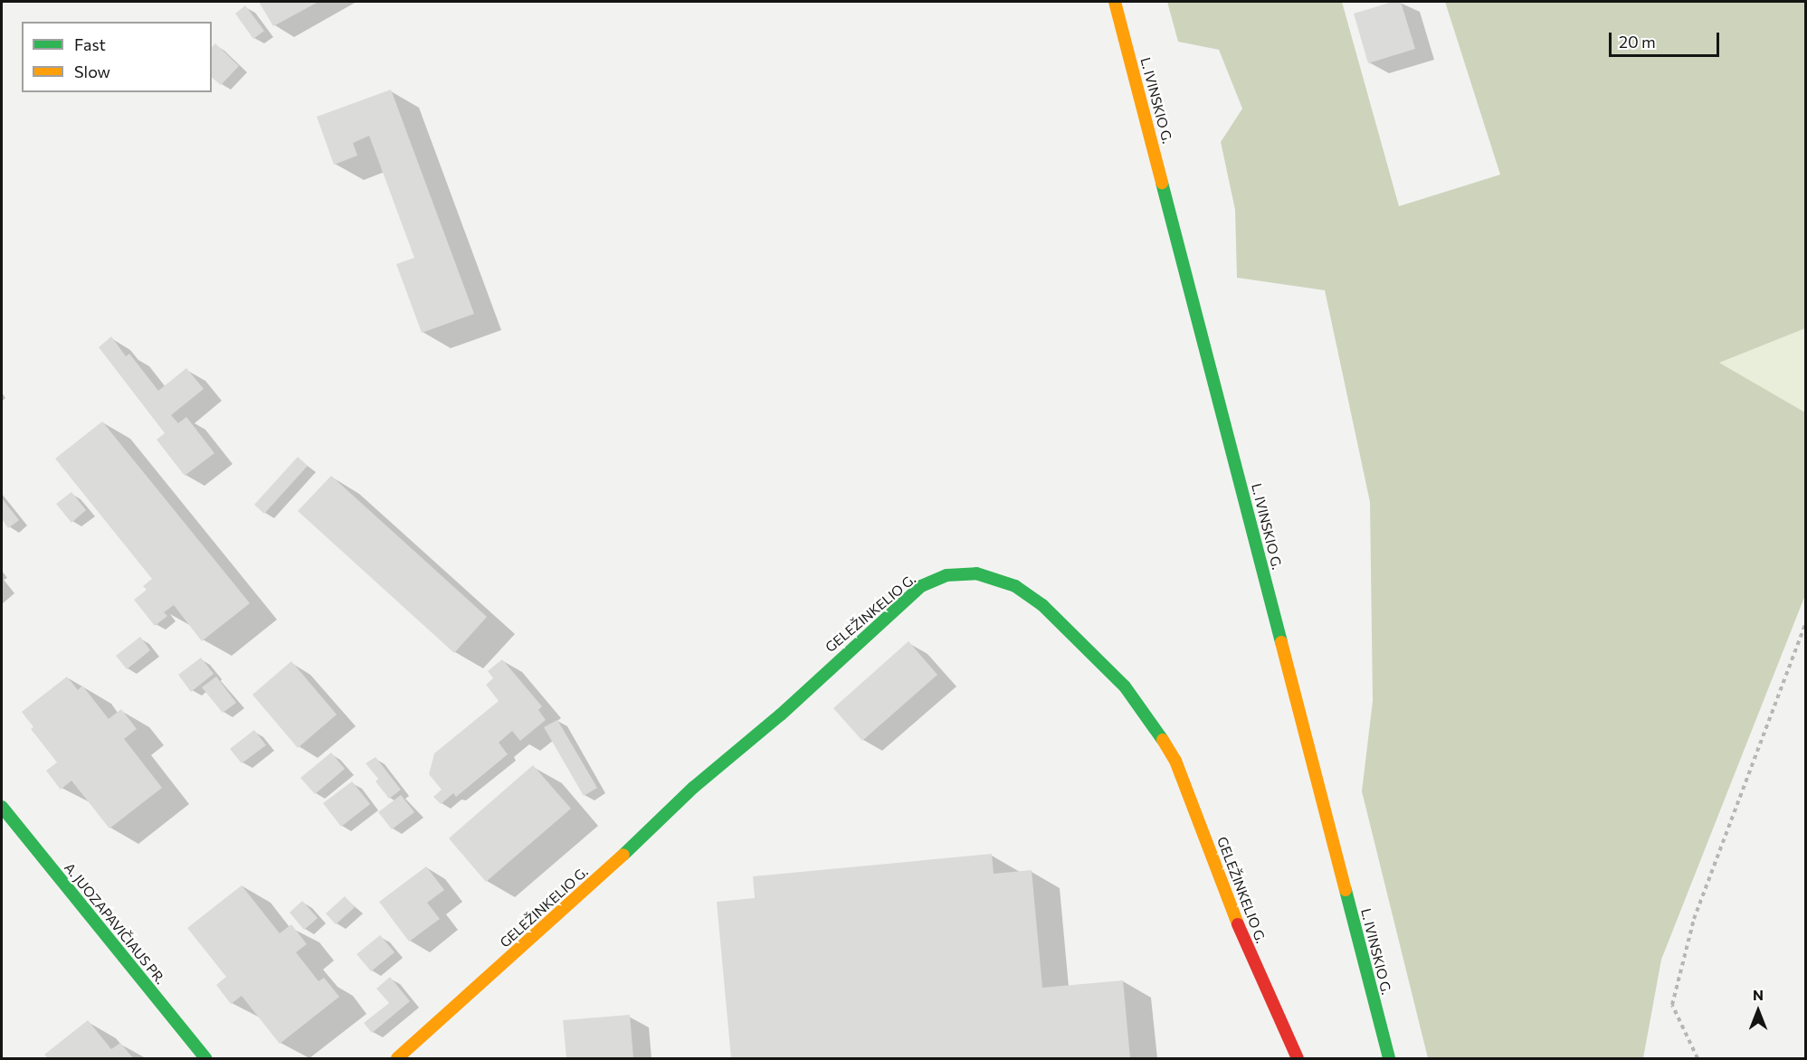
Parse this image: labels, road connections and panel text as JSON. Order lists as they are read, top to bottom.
{
  "streets": {
    "street": ["L. IVINSKIO G.", "GELEŽINKELIO G.", "A. JUOZAPAVIČIAUS PR."]
  },
  "legend": ["Fast", "Slow"],
  "scale_bar": "20 m",
  "north": "top"
}
